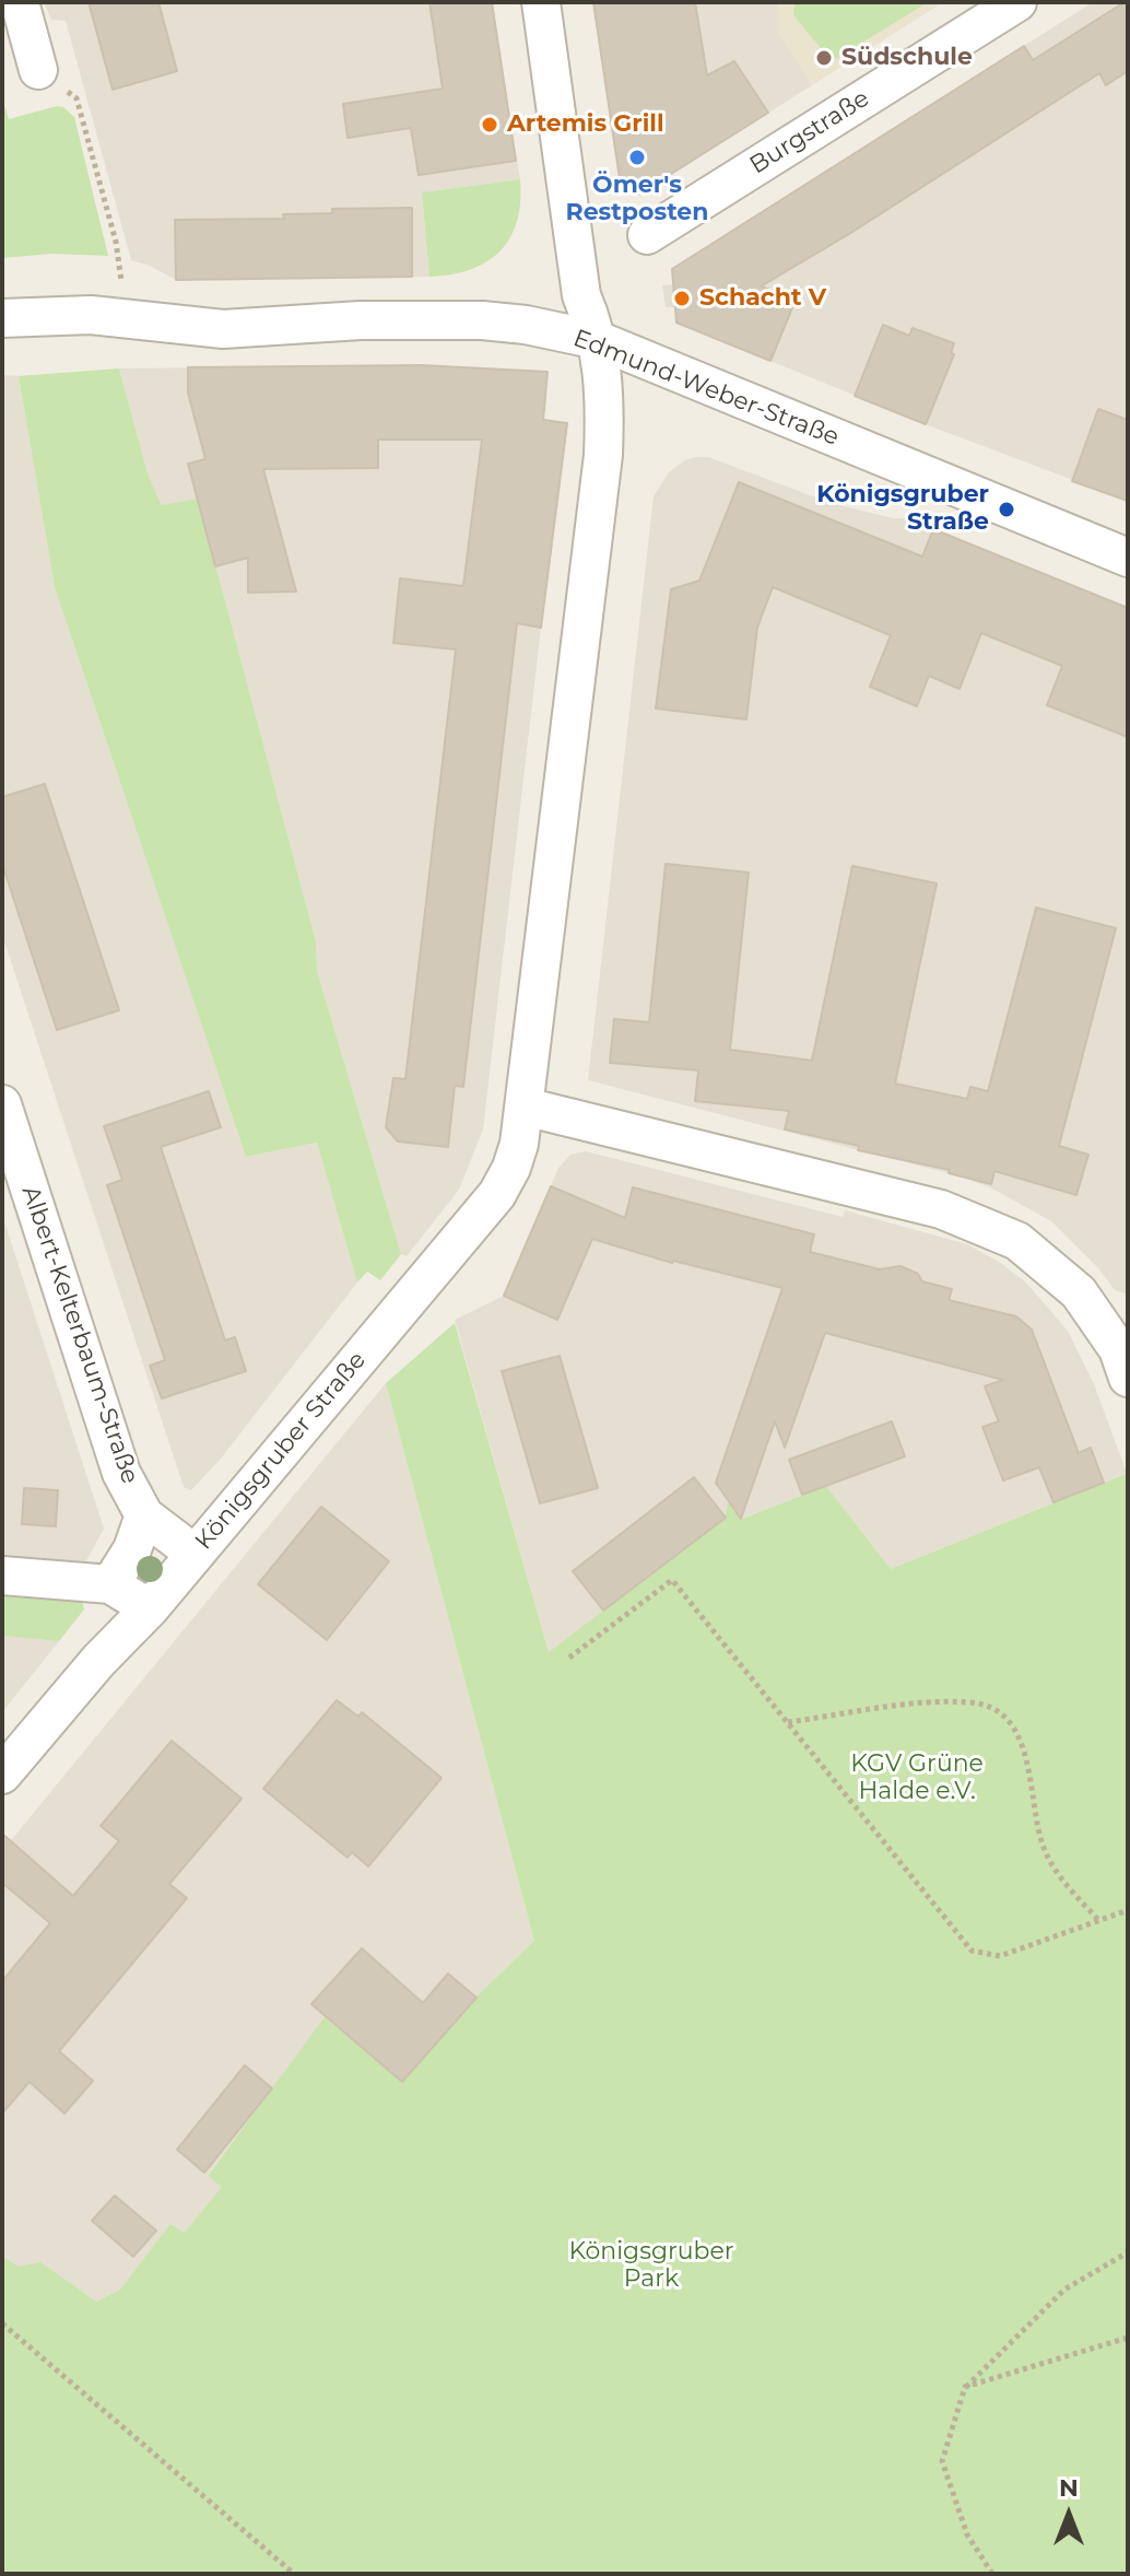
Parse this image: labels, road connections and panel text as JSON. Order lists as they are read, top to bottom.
{
  "streets": {
    "street": [
      "Burgstraße",
      "Edmund-Weber-Straße",
      "Albert-Kelterbaum-Straße",
      "Königsgruber Straße"
    ]
  },
  "crossings": [
    ["Edmund-Weber-Straße", "Königsgruber Straße"],
    ["Albert-Kelterbaum-Straße", "Königsgruber Straße"]
  ],
  "parks": ["KGV Grüne Halde e.V.", "Königsgruber Park"],
  "places": [
    "Südschule",
    "Artemis Grill",
    "Ömer's Restposten",
    "Schacht V",
    "Königsgruber Straße"
  ],
  "north": "top"
}
